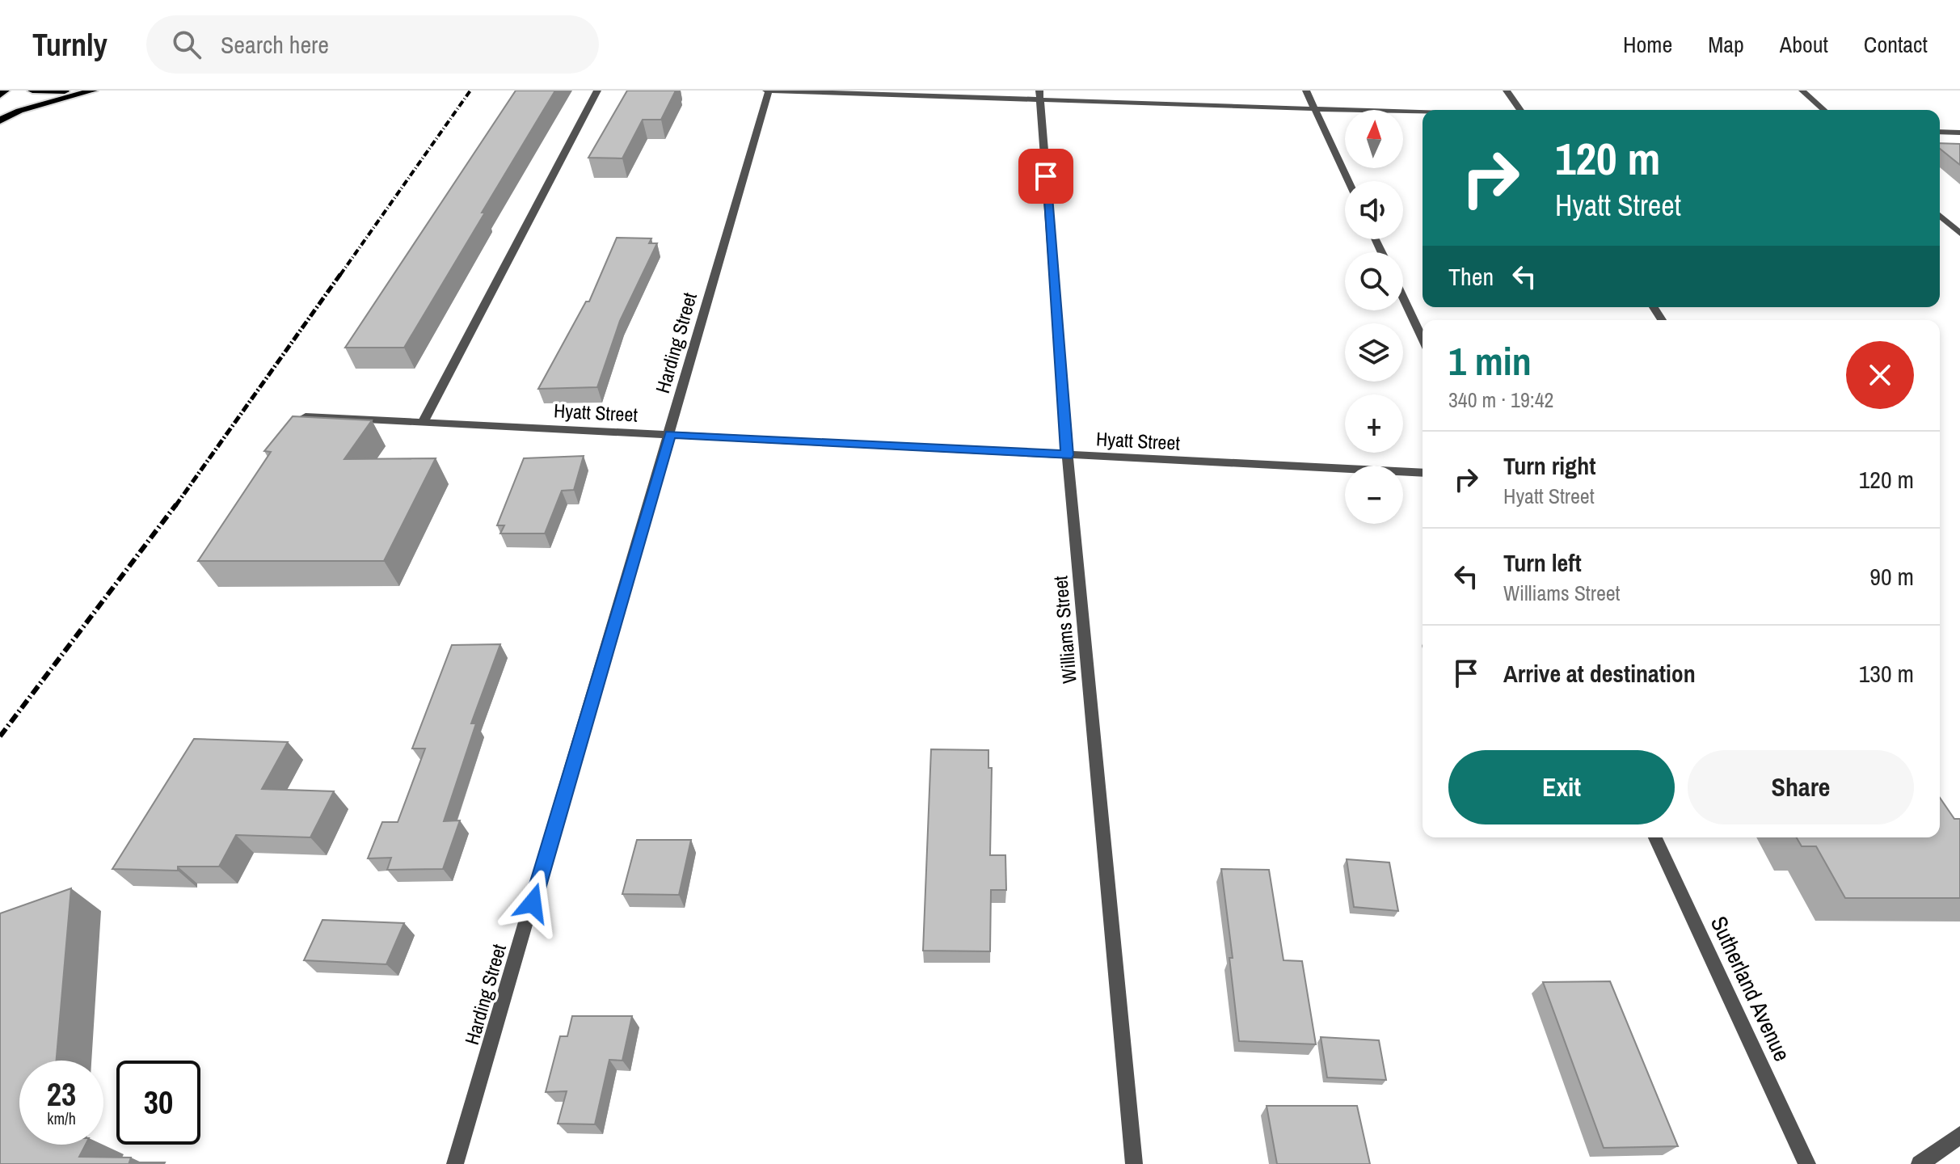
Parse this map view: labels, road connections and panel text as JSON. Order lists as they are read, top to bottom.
{
  "streets": {
    "street": [
      "Harding Street",
      "Hyatt Street",
      "Williams Street",
      "Sutherland Avenue"
    ]
  },
  "crossings": [
    ["Harding Street", "Hyatt Street"],
    ["Hyatt Street", "Williams Street"]
  ],
  "north": "top",
  "page": {
    "header": "Turnly",
    "search": "Search here",
    "nav": [
      "Home",
      "Map",
      "About",
      "Contact"
    ],
    "map_buttons": ["+", "−"],
    "turn": ["120 m", "Hyatt Street"],
    "then": "Then",
    "heading": ["1 min", "340 m · 19:42"],
    "list": [
      {
        "name": "Turn right",
        "note": "Hyatt Street",
        "value": "120 m"
      },
      {
        "name": "Turn left",
        "note": "Williams Street",
        "value": "90 m"
      },
      {
        "name": "Arrive at destination",
        "value": "130 m"
      }
    ],
    "buttons": ["Exit", "Share"],
    "speed": "23 km/h",
    "limit": "30"
  }
}
